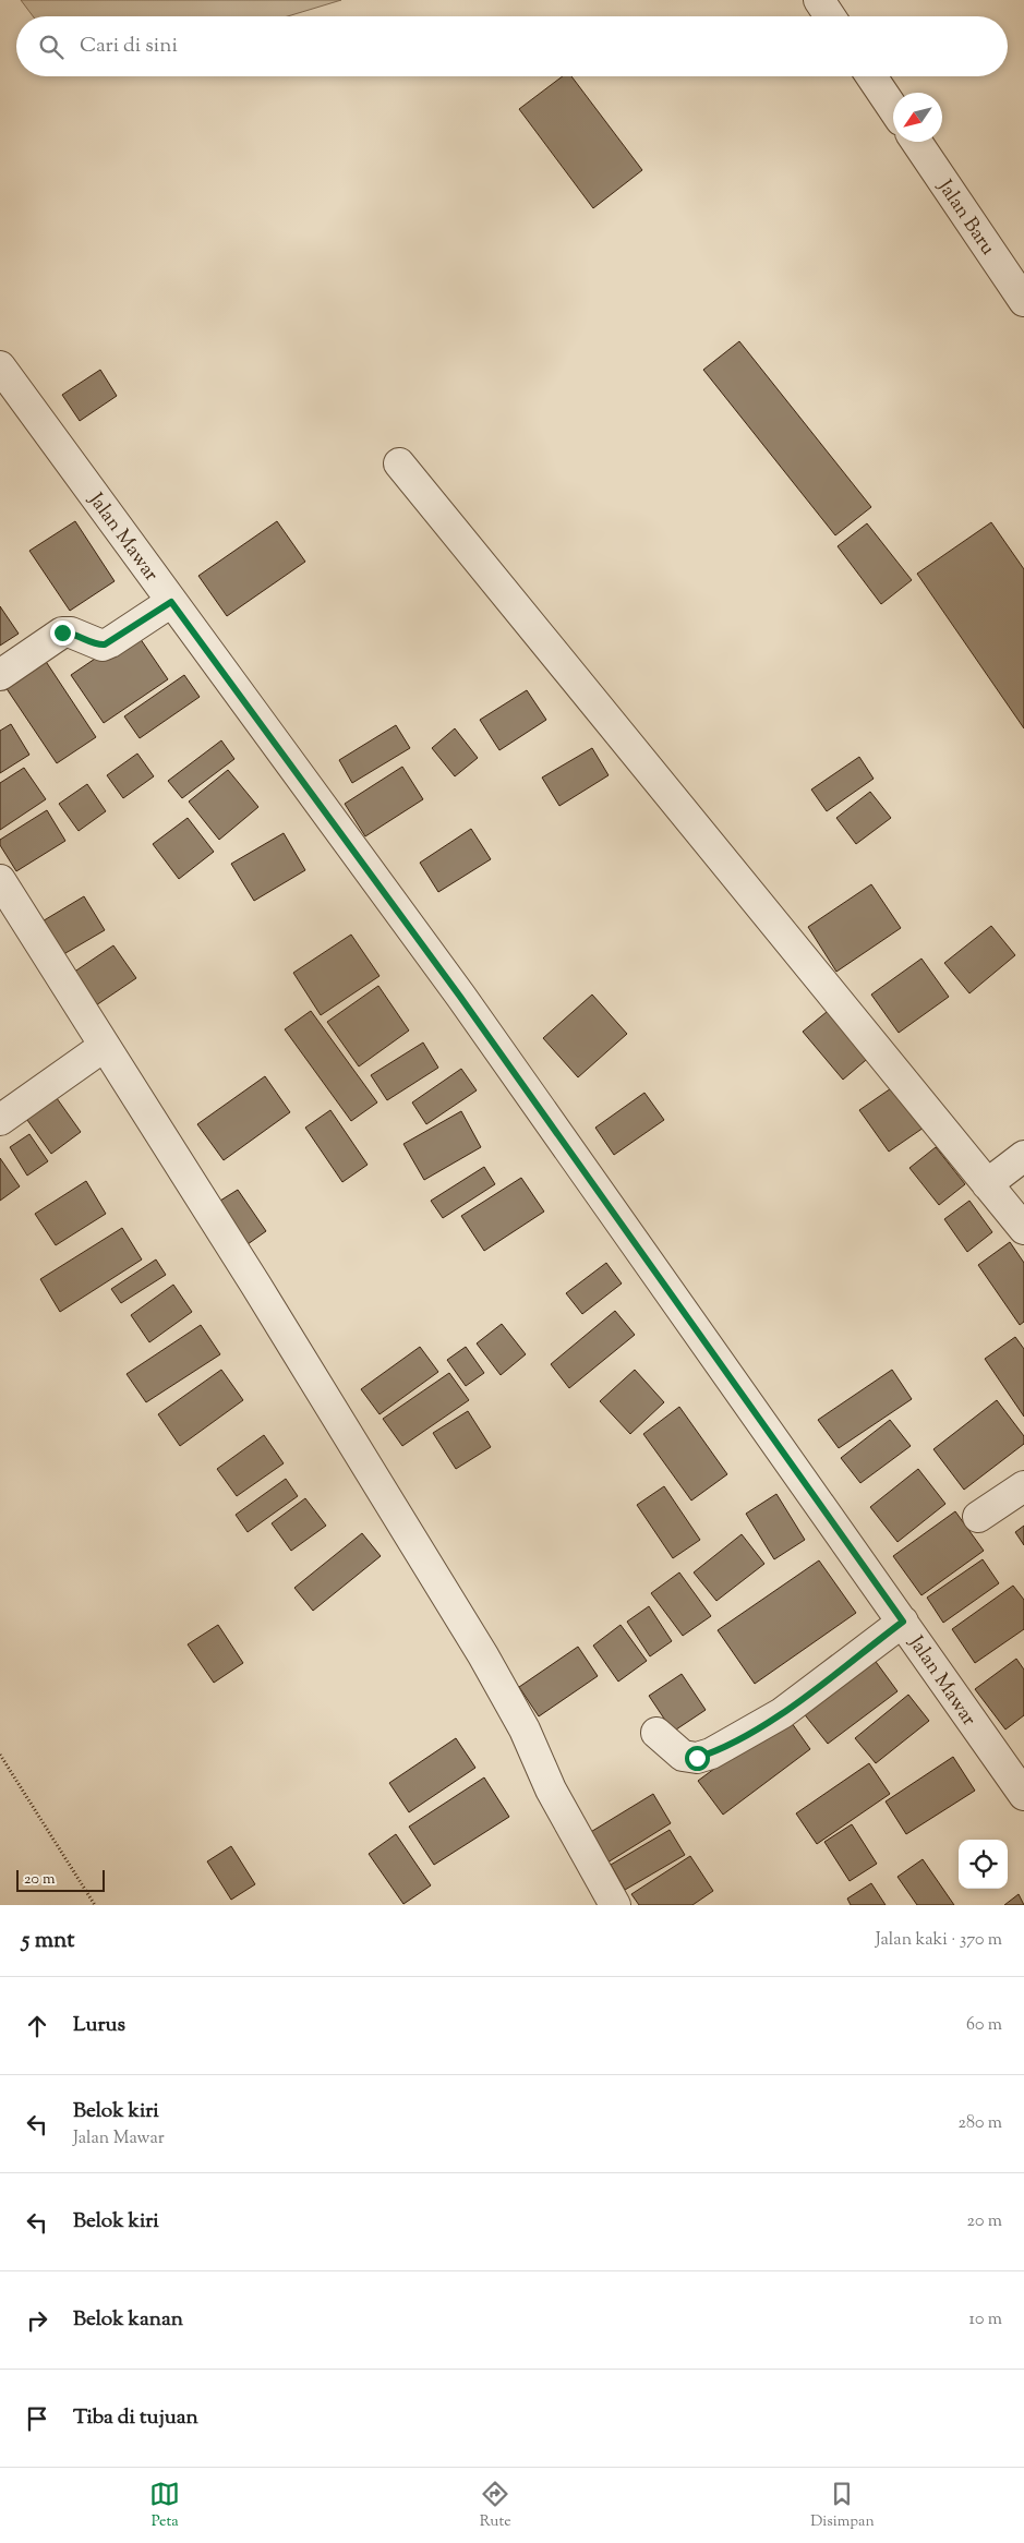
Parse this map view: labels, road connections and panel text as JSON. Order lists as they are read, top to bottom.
{
  "streets": {
    "street": ["Jalan Baru", "Jalan Mawar"]
  },
  "scale_bar": "20 m",
  "north": "bottom left",
  "page": {
    "search": "Cari di sini",
    "scale": "20 m",
    "heading": ["5 mnt", "Jalan kaki · 370 m"],
    "list": [
      ["Lurus", "60 m"],
      ["Belok kiri", "Jalan Mawar", "280 m"],
      ["Belok kiri", "20 m"],
      ["Belok kanan", "10 m"],
      "Tiba di tujuan"
    ],
    "nav": ["Peta", "Rute", "Disimpan"]
  }
}
